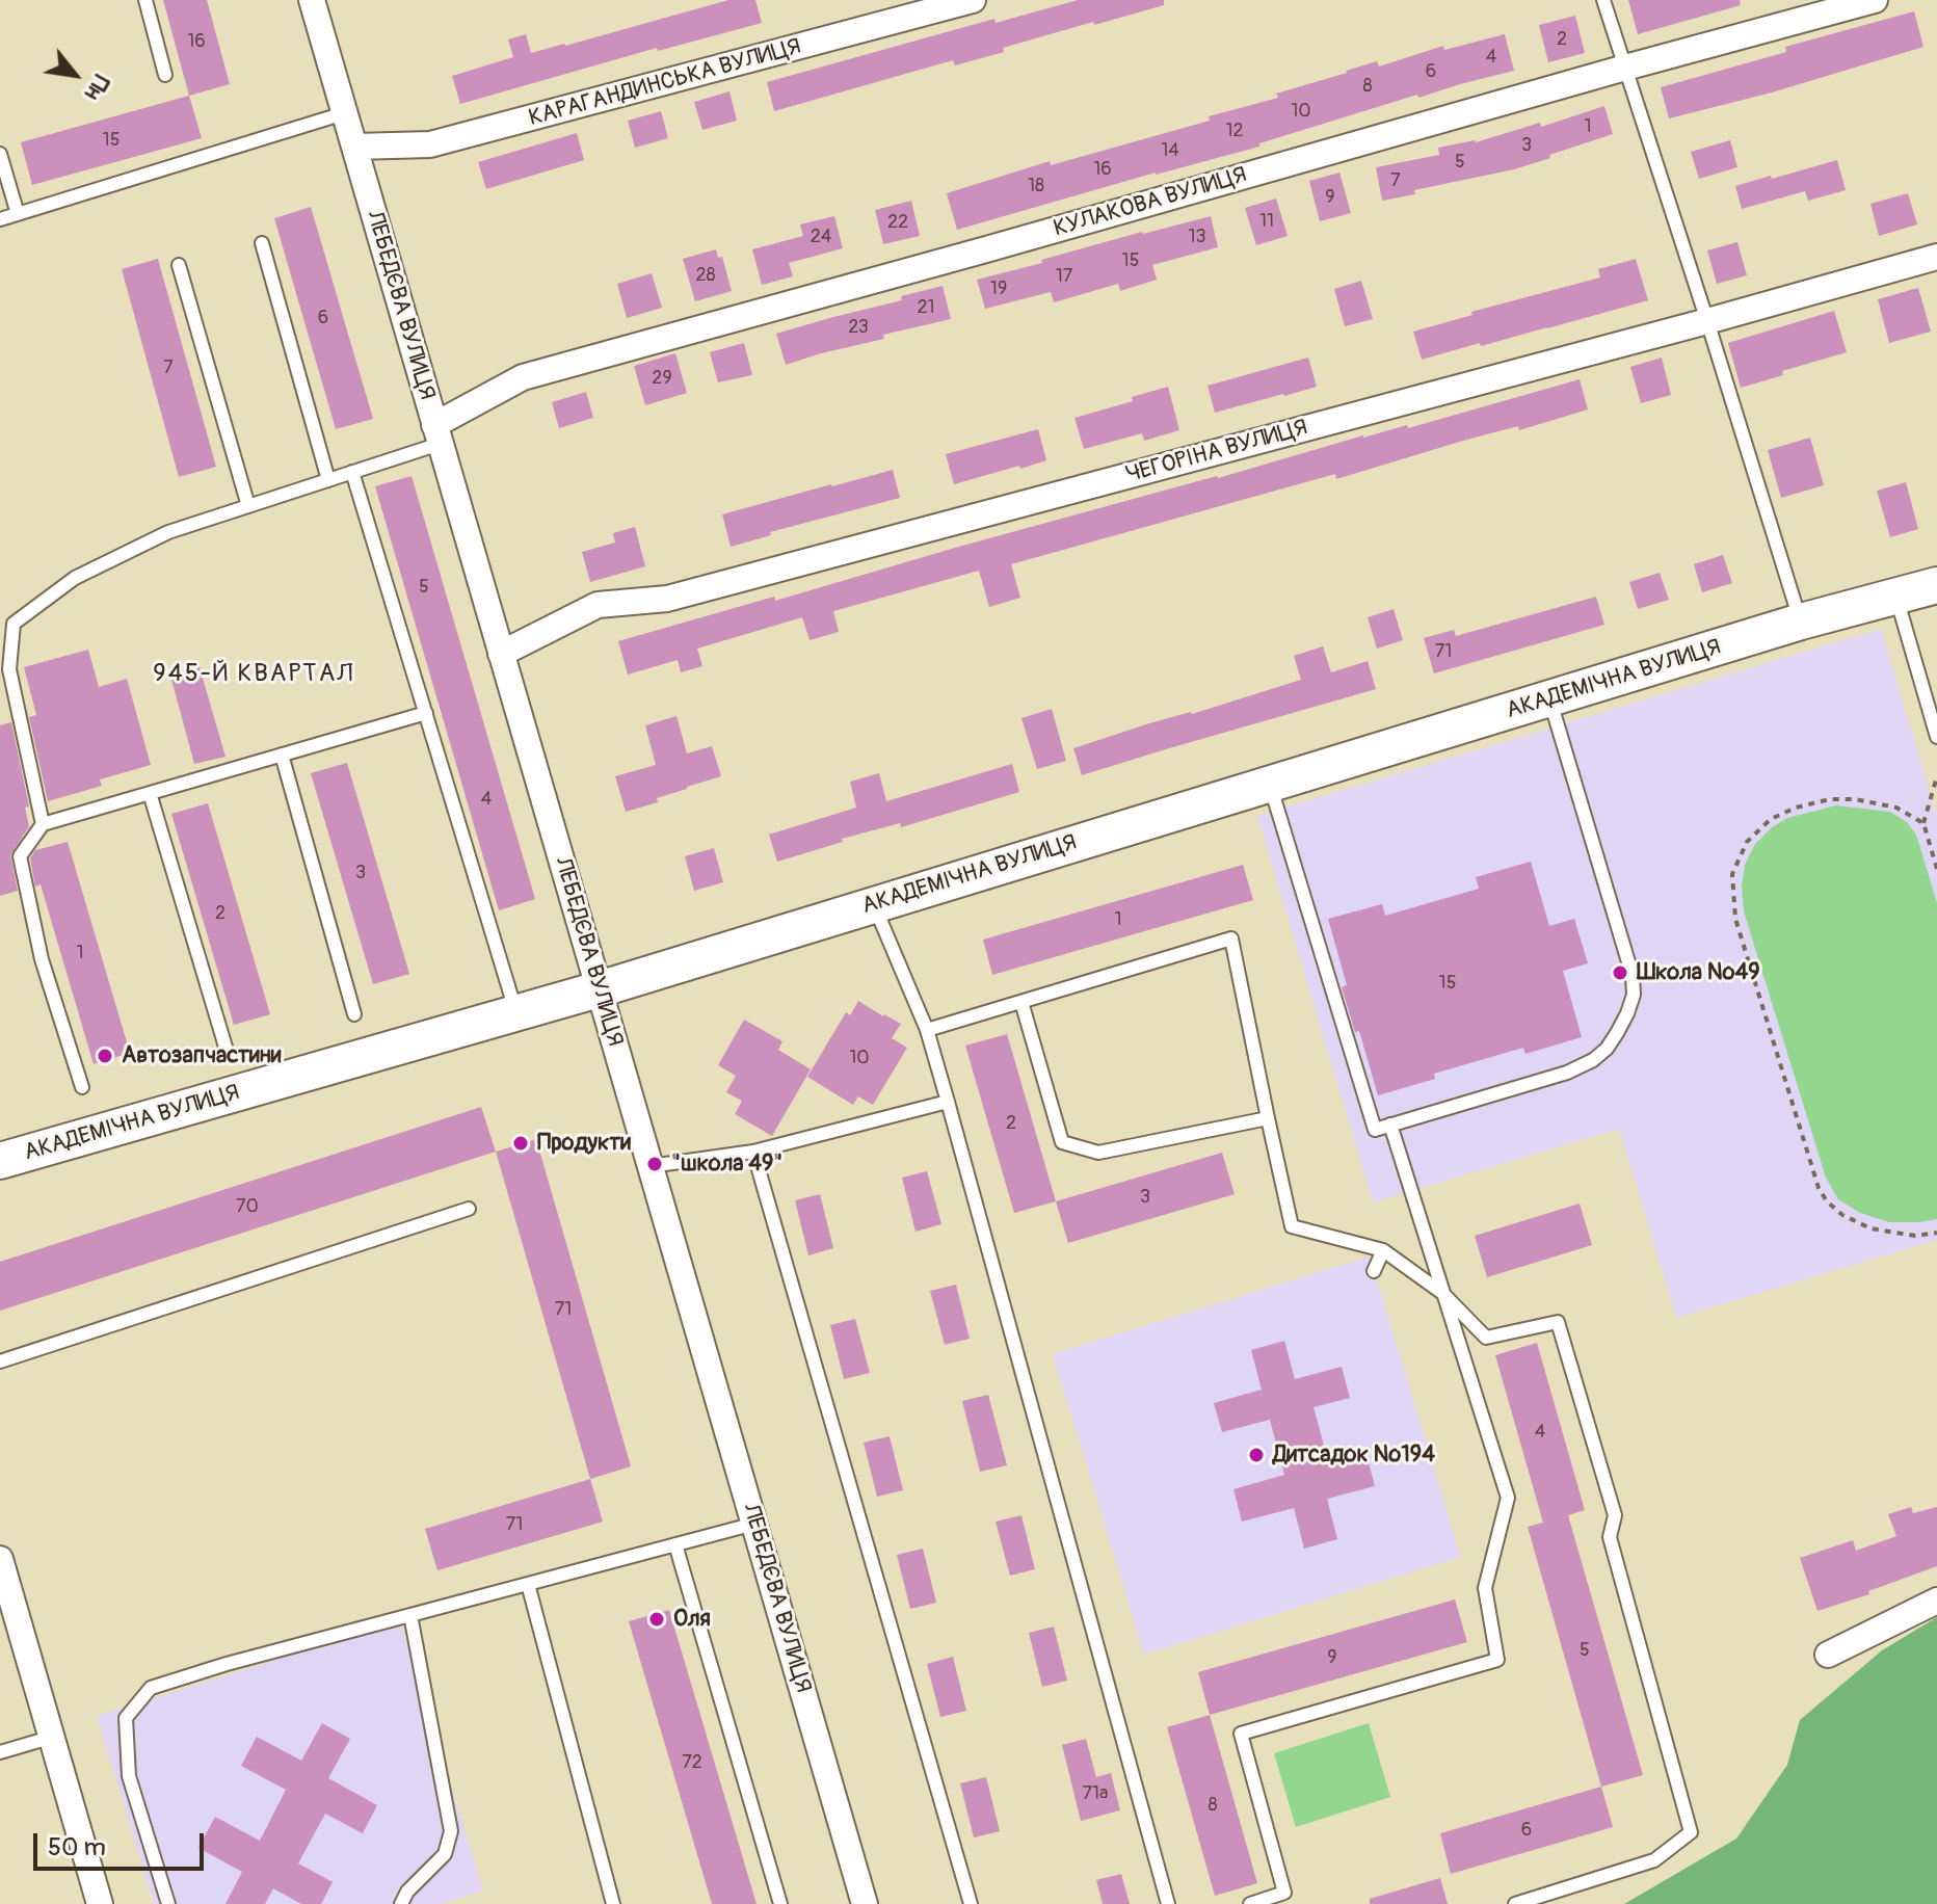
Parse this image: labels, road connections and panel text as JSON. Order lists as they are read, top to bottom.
{
  "streets": {
    "main road": ["АКАДЕМІЧНА ВУЛИЦЯ"],
    "street": [
      "КАРАГАНДИНСЬКА ВУЛИЦЯ",
      "КУЛАКОВА ВУЛИЦЯ",
      "ЛЕБЕДЄВА ВУЛИЦЯ",
      "ЧЕГОРІНА ВУЛИЦЯ"
    ]
  },
  "crossings": [
    ["КАРАГАНДИНСЬКА ВУЛИЦЯ", "ЛЕБЕДЄВА ВУЛИЦЯ"],
    ["КУЛАКОВА ВУЛИЦЯ", "ЛЕБЕДЄВА ВУЛИЦЯ"],
    ["ЛЕБЕДЄВА ВУЛИЦЯ", "ЧЕГОРІНА ВУЛИЦЯ"],
    ["ЛЕБЕДЄВА ВУЛИЦЯ", "АКАДЕМІЧНА ВУЛИЦЯ"]
  ],
  "districts": ["945-Й КВАРТАЛ"],
  "places": [
    "Школа №49",
    "Автозапчастини",
    "Продукти",
    "\"школа 49\"",
    "Дитсадок №194",
    "Оля"
  ],
  "house_numbers": [
    "2",
    "16",
    "4",
    "6",
    "8",
    "10",
    "1",
    "12",
    "15",
    "3",
    "14",
    "5",
    "16",
    "7",
    "18",
    "9",
    "11",
    "22",
    "24",
    "13",
    "15",
    "28",
    "17",
    "19",
    "21",
    "6",
    "23",
    "7",
    "29",
    "5",
    "71",
    "4",
    "3",
    "2",
    "1",
    "1",
    "15",
    "10",
    "2",
    "3",
    "70",
    "71",
    "4",
    "71",
    "5",
    "9",
    "72",
    "71а",
    "8",
    "6"
  ],
  "scale_bar": "50 m",
  "north": "bottom right"
}
